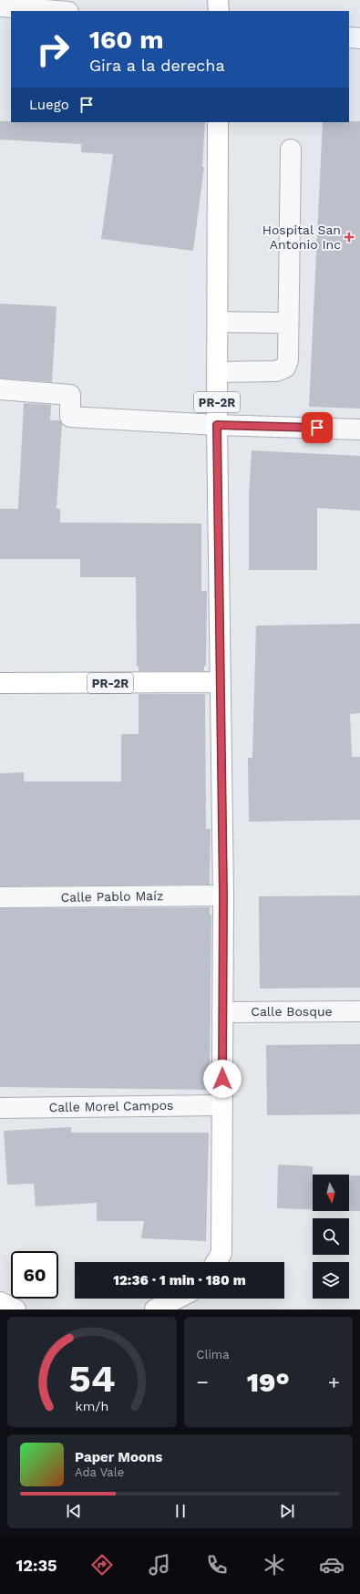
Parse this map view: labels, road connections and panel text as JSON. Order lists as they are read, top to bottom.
{
  "streets": {
    "main road": ["PR-2R"],
    "street": ["Calle Pablo Maíz", "Calle Bosque", "Calle Morel Campos"]
  },
  "crossings": [
    ["PR-2R", "Calle Pablo Maíz"],
    ["PR-2R", "Calle Bosque"],
    ["PR-2R", "Calle Morel Campos"]
  ],
  "places": {
    "health": ["Hospital San Antonio Inc"]
  },
  "north": "bottom",
  "page": {
    "turn": ["160 m", "Gira a la derecha"],
    "then": "Luego",
    "limit": "60",
    "trip": "12:36 · 1 min · 180 m",
    "tile": "Clima",
    "heat": ["−", "19°", "+"],
    "song": ["Paper Moons", "Ada Vale"],
    "tabs": "12:35",
    "gauge": ["54", "km/h"]
  }
}
